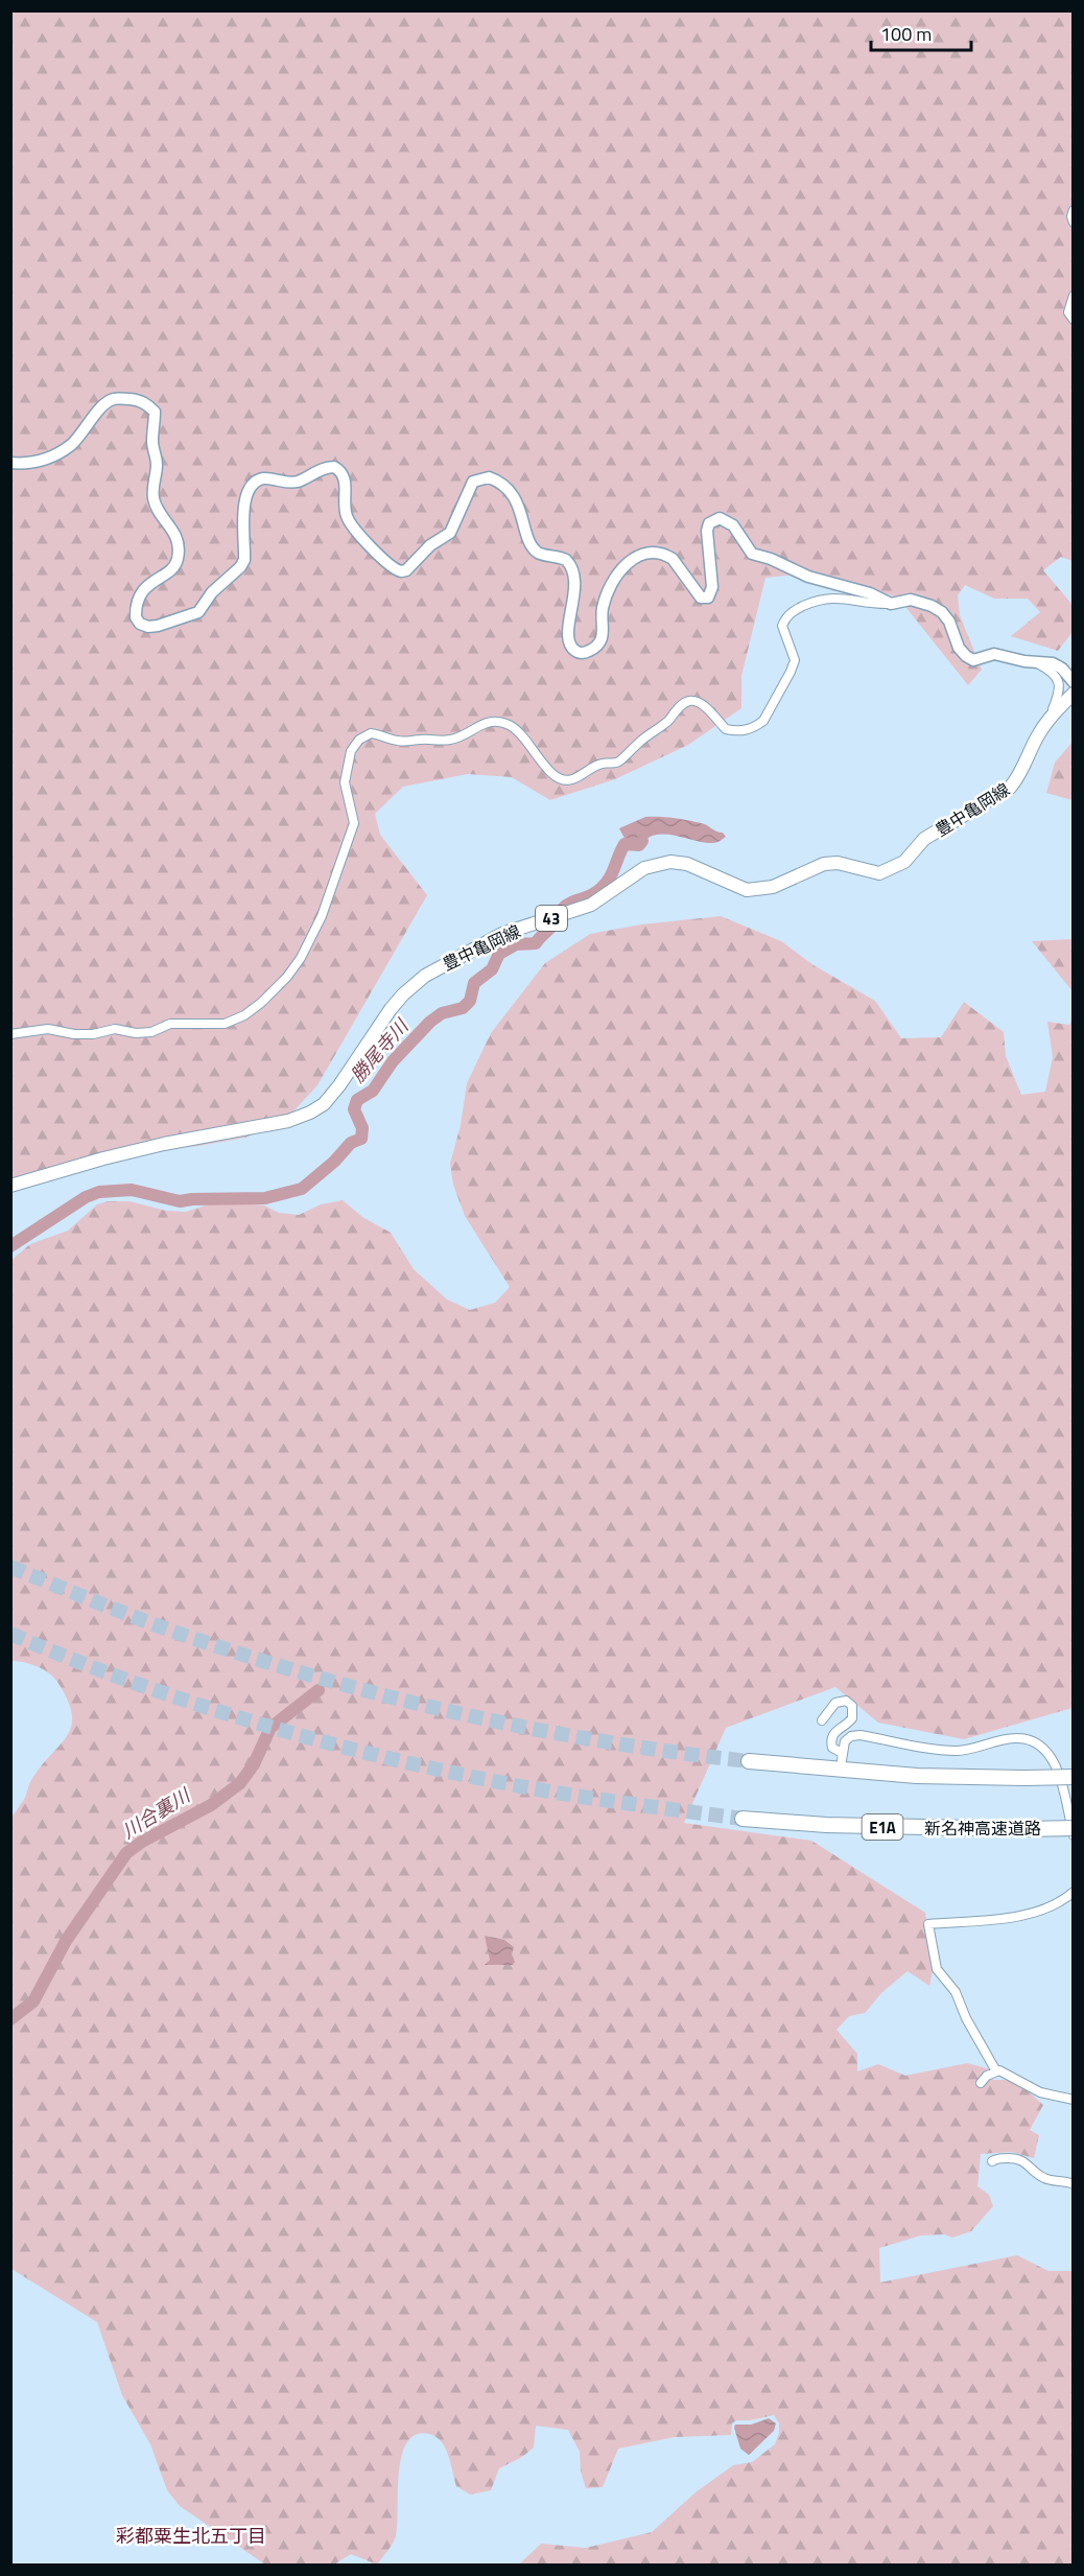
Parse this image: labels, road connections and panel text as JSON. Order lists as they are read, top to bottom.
{
  "streets": {
    "highway": ["E1A", "新名神高速道路"],
    "main road": ["豊中亀岡線", "43"]
  },
  "districts": ["彩都粟生北五丁目"],
  "water": ["勝尾寺川", "川合裏川"],
  "scale_bar": "100 m"
}
